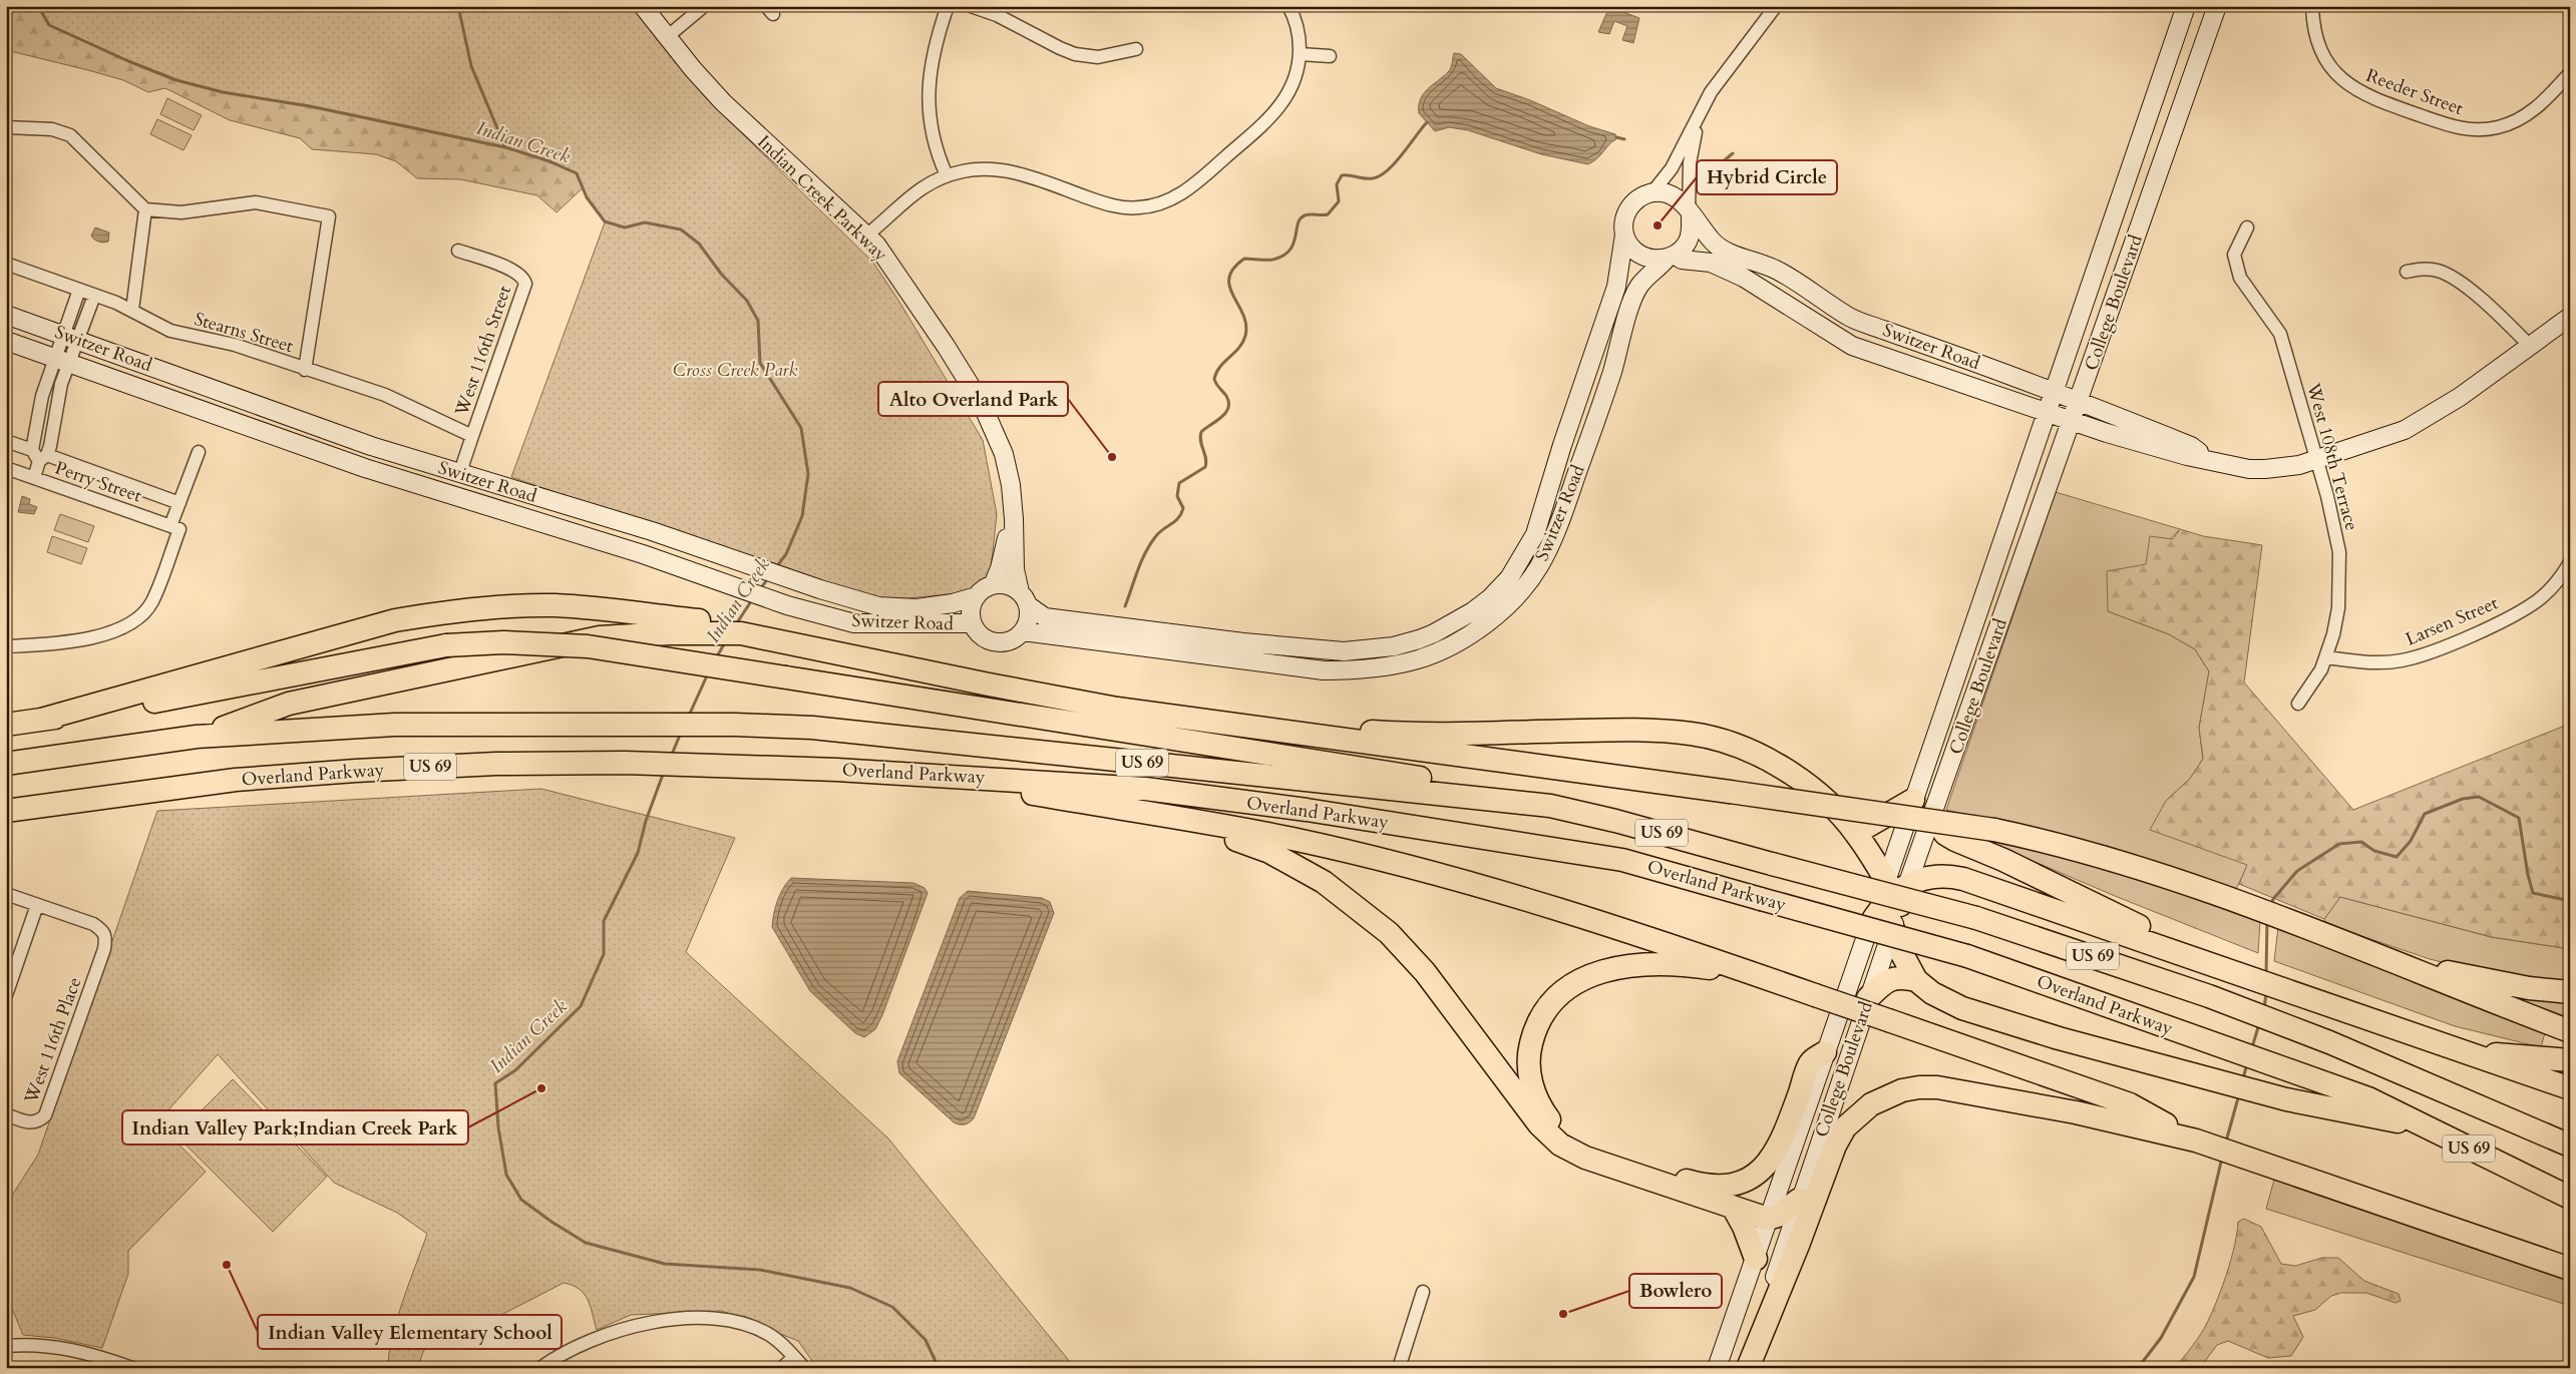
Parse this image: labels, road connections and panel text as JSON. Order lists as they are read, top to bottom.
{
  "streets": {
    "highway": ["US 69", "Overland Parkway"],
    "main road": ["Indian Creek Parkway", "College Boulevard", "Switzer Road"],
    "street": [
      "Reeder Street",
      "Stearns Street",
      "West 116th Street",
      "West 108th Terrace",
      "Perry Street",
      "Larsen Street",
      "West 116th Place"
    ]
  },
  "crossings": [
    ["Indian Creek Parkway", "Switzer Road"],
    ["College Boulevard", "Switzer Road"],
    ["Stearns Street", "West 116th Street"],
    ["Switzer Road", "West 116th Street"],
    ["West 108th Terrace", "Larsen Street"]
  ],
  "water": ["Indian Creek"],
  "parks": ["Cross Creek Park"],
  "places": [
    "Hybrid Circle",
    "Alto Overland Park",
    "Indian Valley Park;Indian Creek Park",
    "Indian Valley Elementary School",
    "Bowlero"
  ]
}
